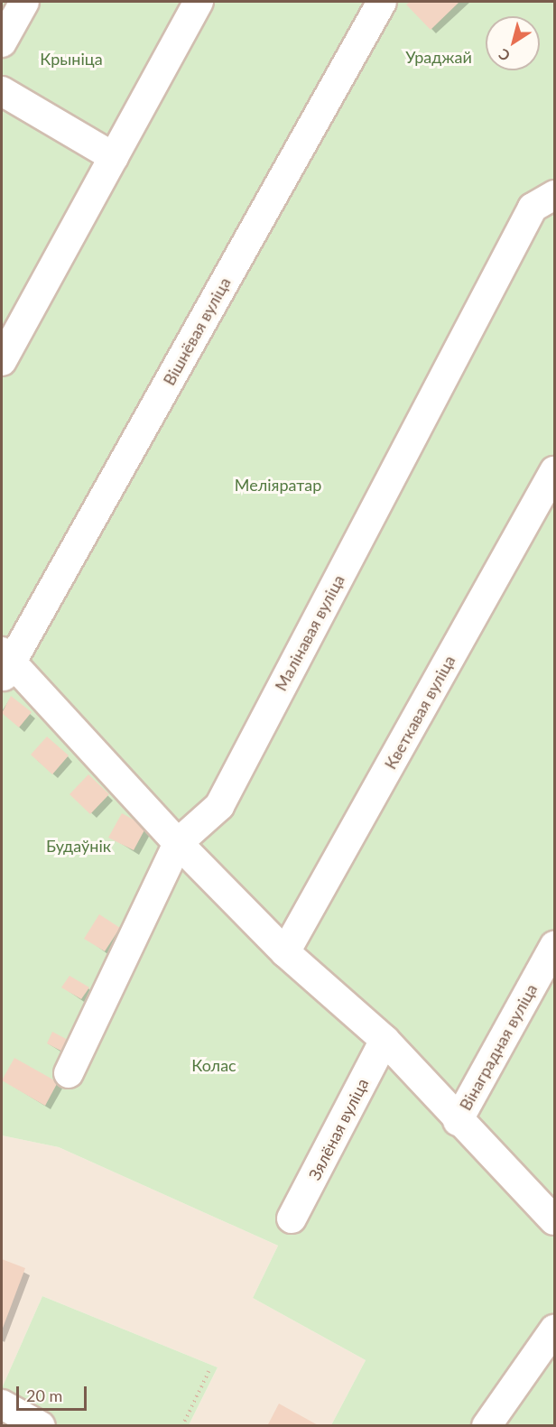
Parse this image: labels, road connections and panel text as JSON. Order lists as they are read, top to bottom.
{
  "streets": {
    "street": [
      "Вішнёвая вуліца",
      "Малінавая вуліца",
      "Кветкавая вуліца",
      "Вінаградная вуліца",
      "Зялёная вуліца"
    ]
  },
  "parks": [
    "Ураджай",
    "Крыніца",
    "Меліяратар",
    "Будаўнік",
    "Колас"
  ],
  "scale_bar": "20 m",
  "north": "bottom left"
}
